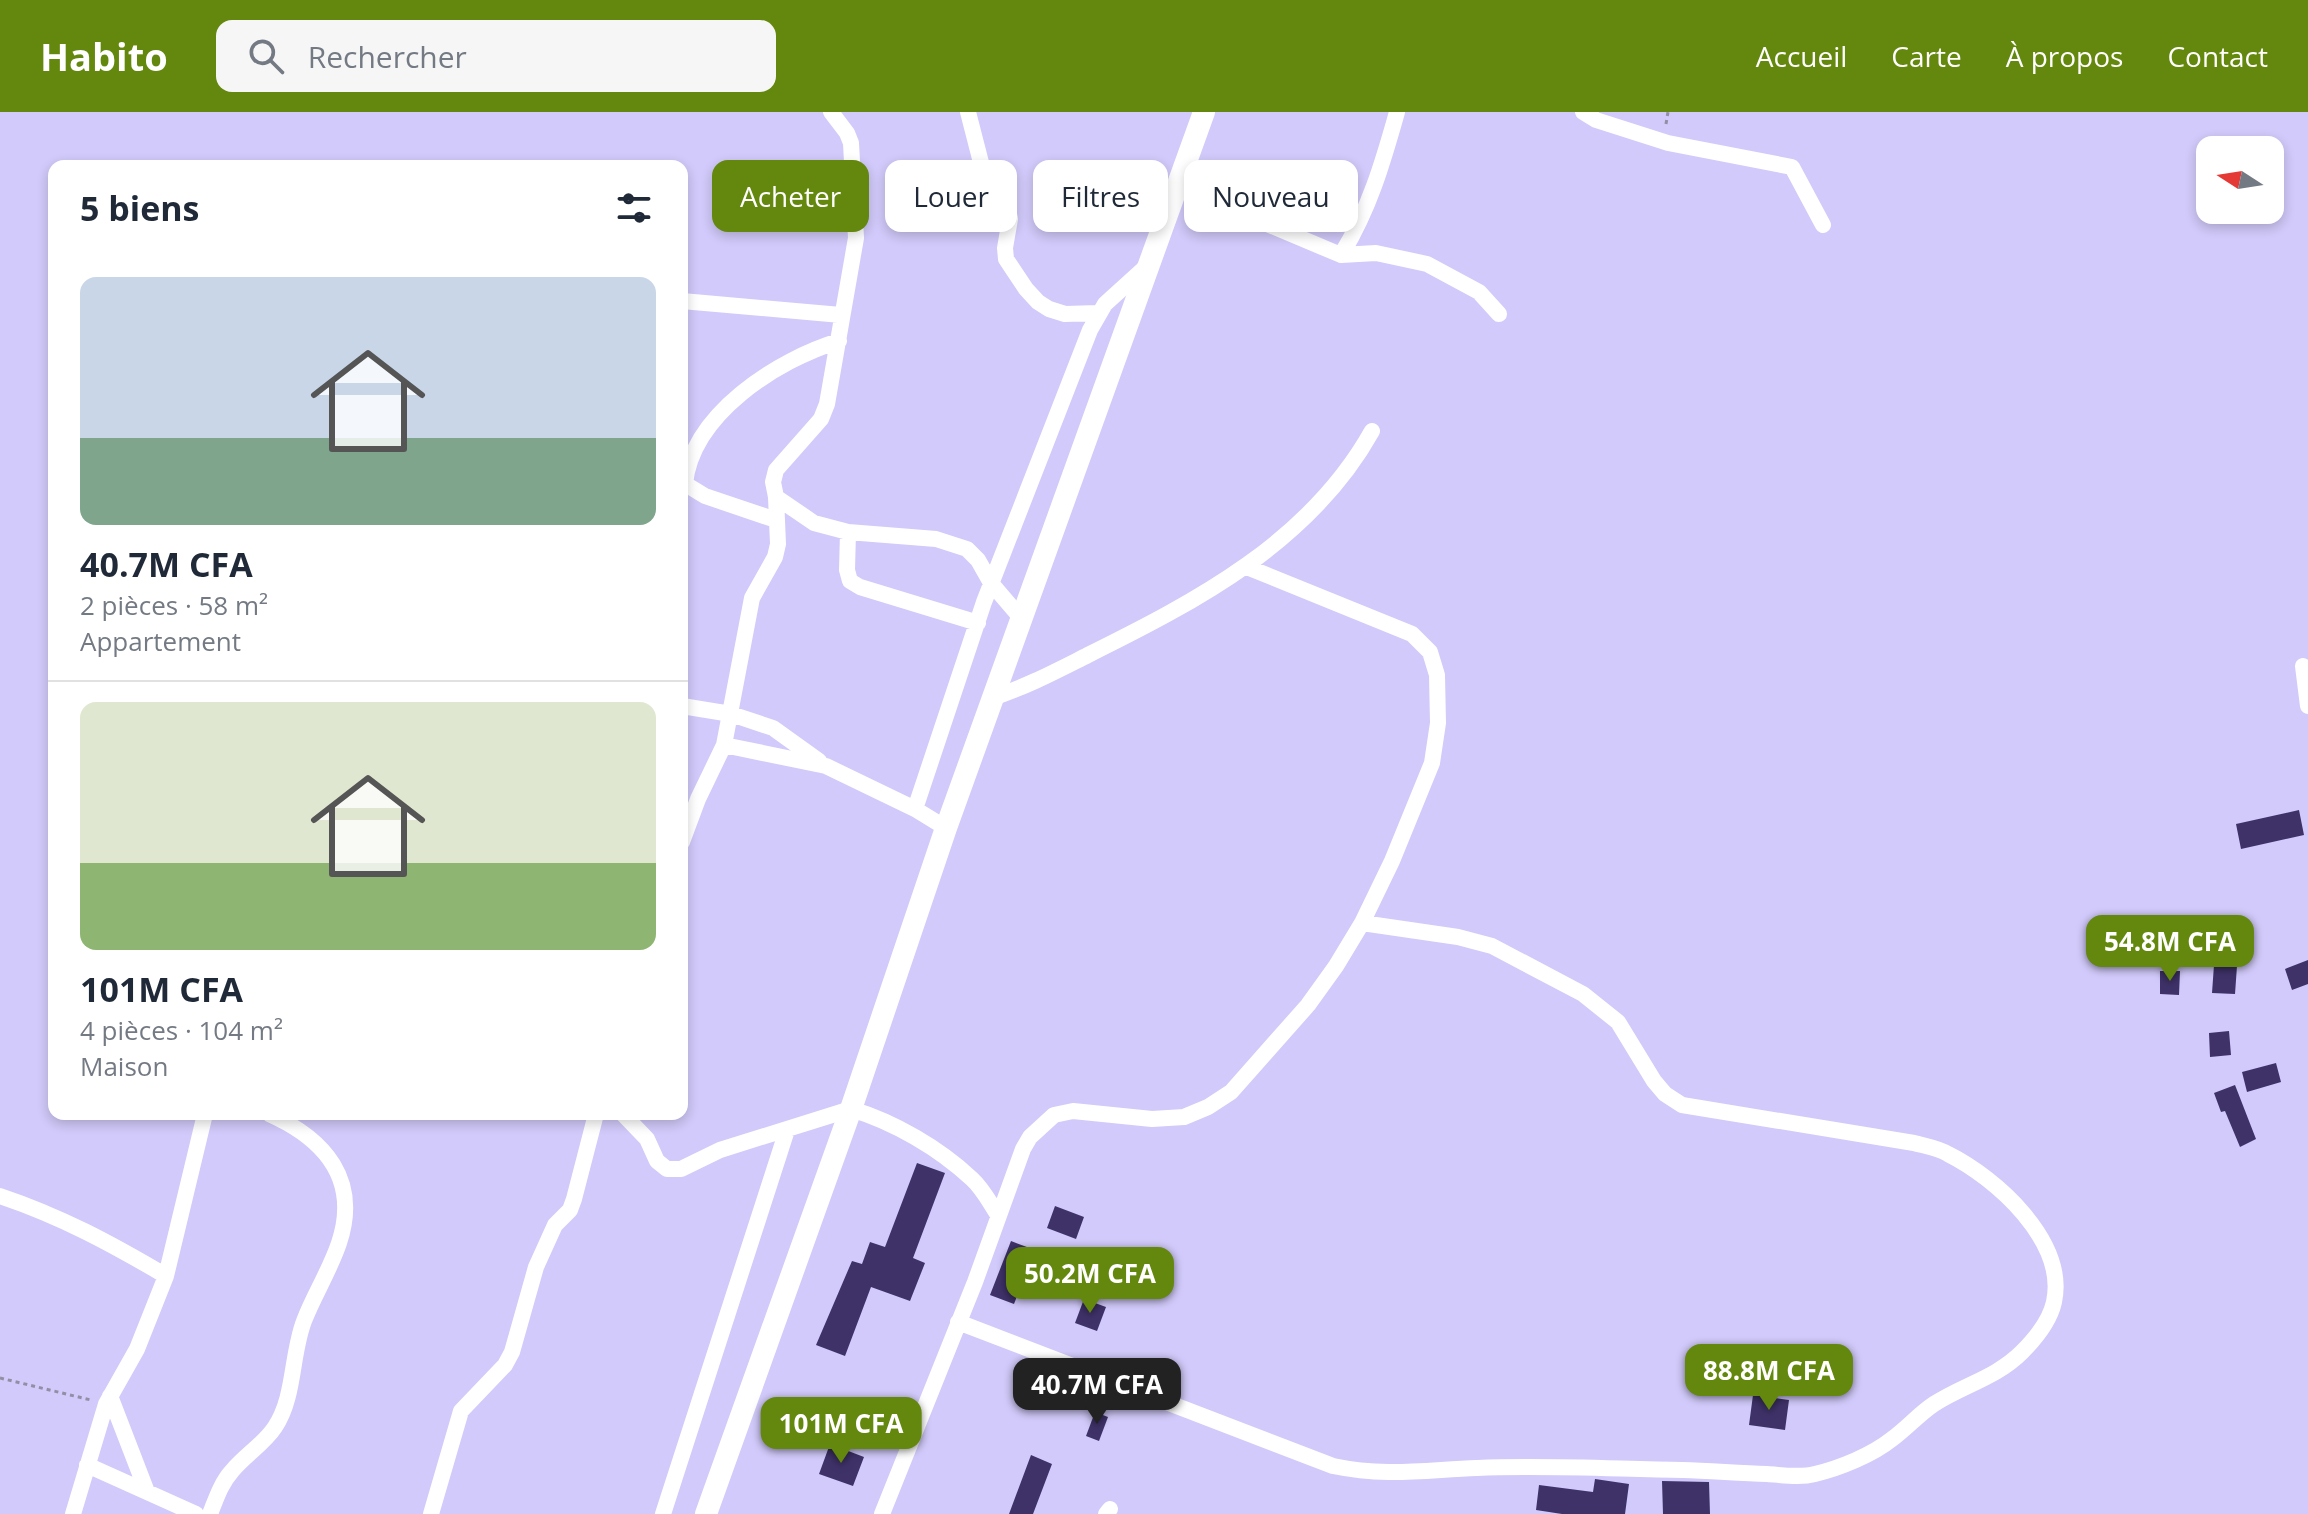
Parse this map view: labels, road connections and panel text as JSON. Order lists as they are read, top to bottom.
{
  "north": "left",
  "page": {
    "header": "Habito",
    "search": "Rechercher",
    "nav": [
      "Accueil",
      "Carte",
      "À propos",
      "Contact"
    ],
    "chip": [
      "Acheter",
      "Louer",
      "Filtres",
      "Nouveau"
    ],
    "heading": "5 biens",
    "list": [
      {
        "name": "40.7M CFA",
        "note": "2 pièces · 58 m² · Appartement"
      },
      {
        "name": "101M CFA",
        "note": "4 pièces · 104 m² · Maison"
      }
    ],
    "price": [
      "54.8M CFA",
      "50.2M CFA",
      "88.8M CFA",
      "40.7M CFA",
      "101M CFA"
    ]
  }
}
